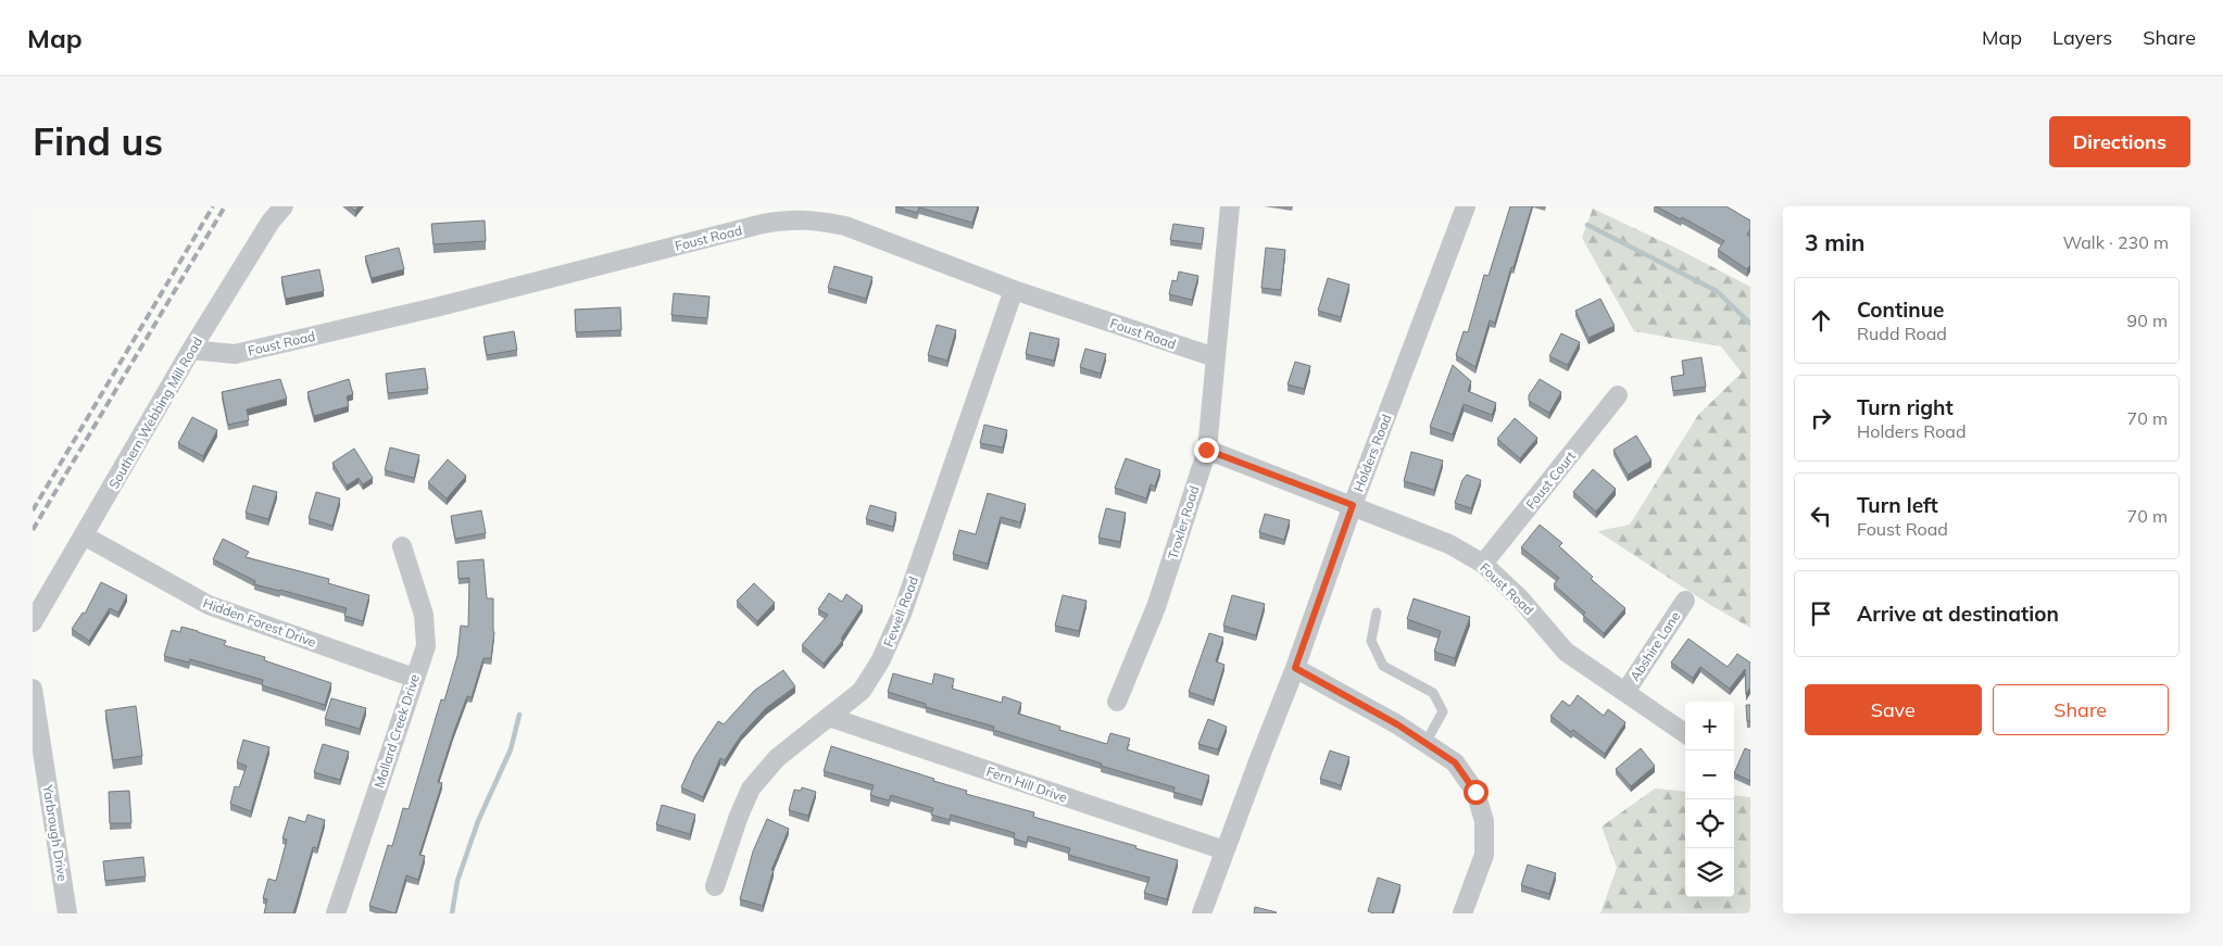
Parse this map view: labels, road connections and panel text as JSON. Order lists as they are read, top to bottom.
{
  "streets": {
    "street": [
      "Foust Road",
      "Southern Webbing Mill Road",
      "Holders Road",
      "Foust Court",
      "Troxler Road",
      "Fewell Road",
      "Hidden Forest Drive",
      "Abshire Lane",
      "Mallard Creek Drive",
      "Fern Hill Drive",
      "Yarbrough Drive"
    ]
  },
  "crossings": [
    ["Foust Road", "Southern Webbing Mill Road"],
    ["Foust Road", "Holders Road"],
    ["Foust Road", "Foust Court"],
    ["Foust Road", "Troxler Road"],
    ["Foust Road", "Fewell Road"],
    ["Foust Road", "Abshire Lane"],
    ["Southern Webbing Mill Road", "Hidden Forest Drive"],
    ["Holders Road", "Fern Hill Drive"],
    ["Fewell Road", "Fern Hill Drive"],
    ["Hidden Forest Drive", "Mallard Creek Drive"]
  ],
  "page": {
    "header": "Map",
    "nav": ["Map", "Layers", "Share"],
    "buttons": [
      "Directions",
      ["Save", "Share"]
    ],
    "title": "Find us",
    "heading": ["3 min", "Walk · 230 m"],
    "list": [
      ["Continue", "Rudd Road", "90 m"],
      ["Turn right", "Holders Road", "70 m"],
      ["Turn left", "Foust Road", "70 m"],
      "Arrive at destination"
    ],
    "map_buttons": ["+", "−"]
  }
}
